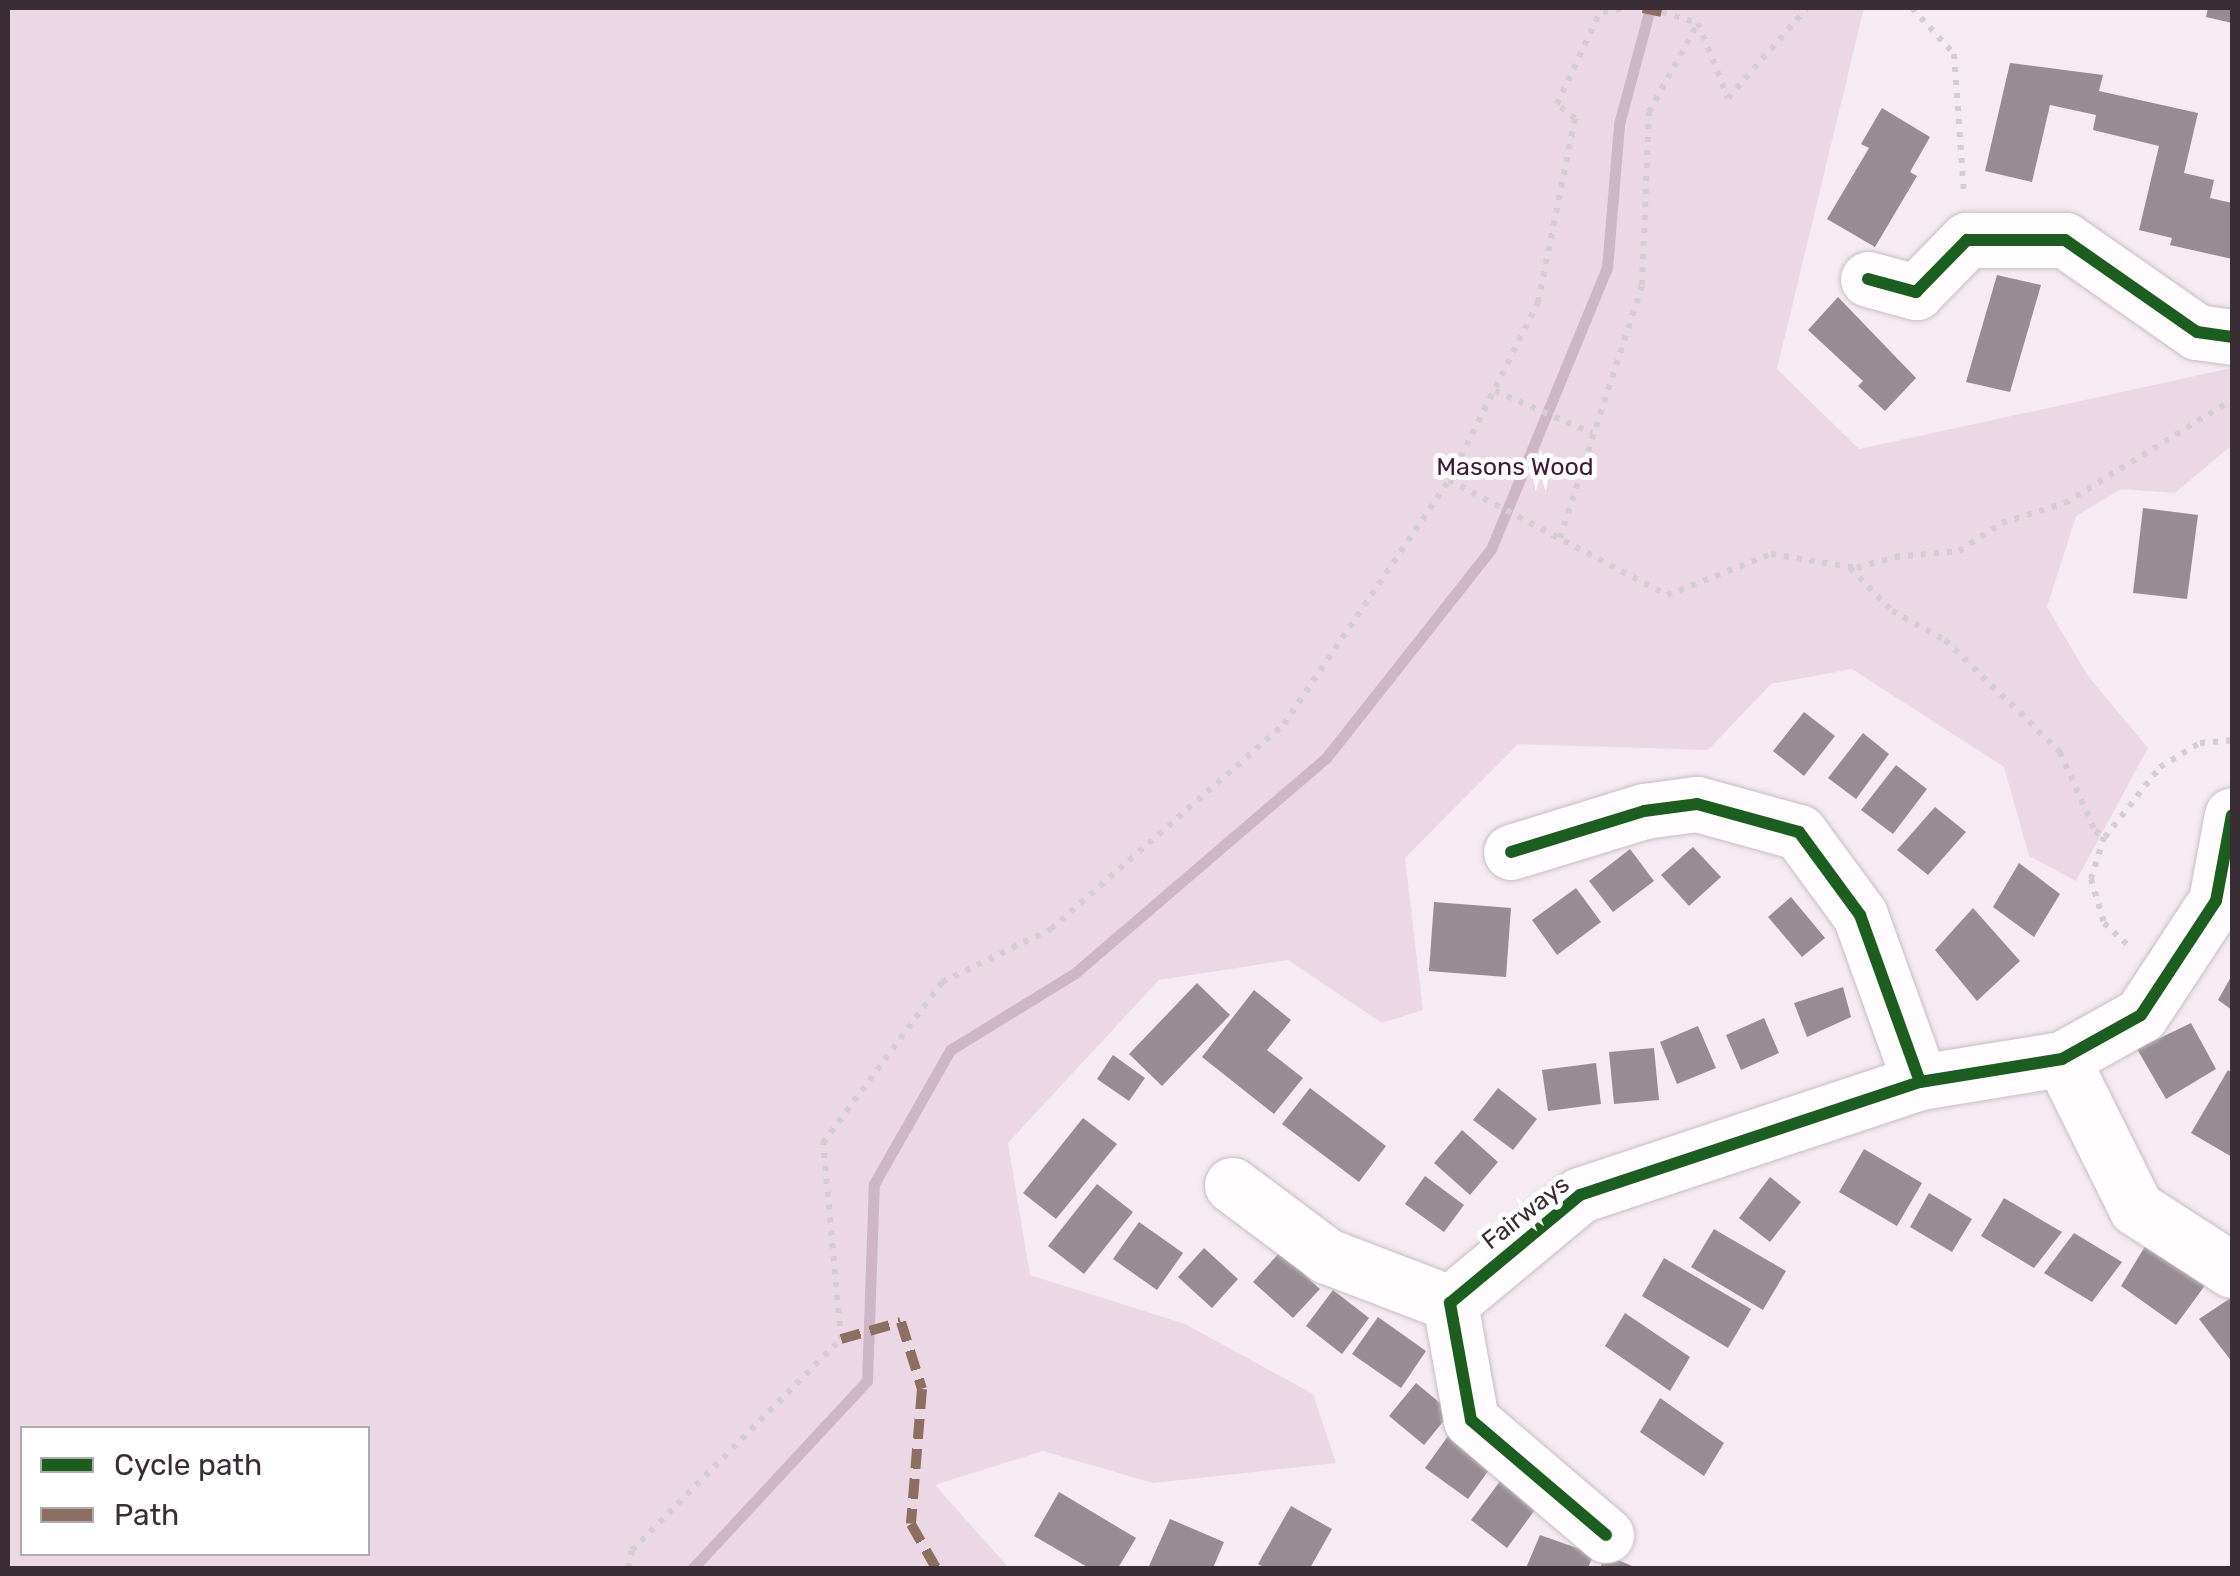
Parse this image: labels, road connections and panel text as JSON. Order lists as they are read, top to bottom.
{
  "streets": {
    "street": ["Fairways"]
  },
  "parks": ["Masons Wood"],
  "legend": ["Cycle path", "Path"]
}
